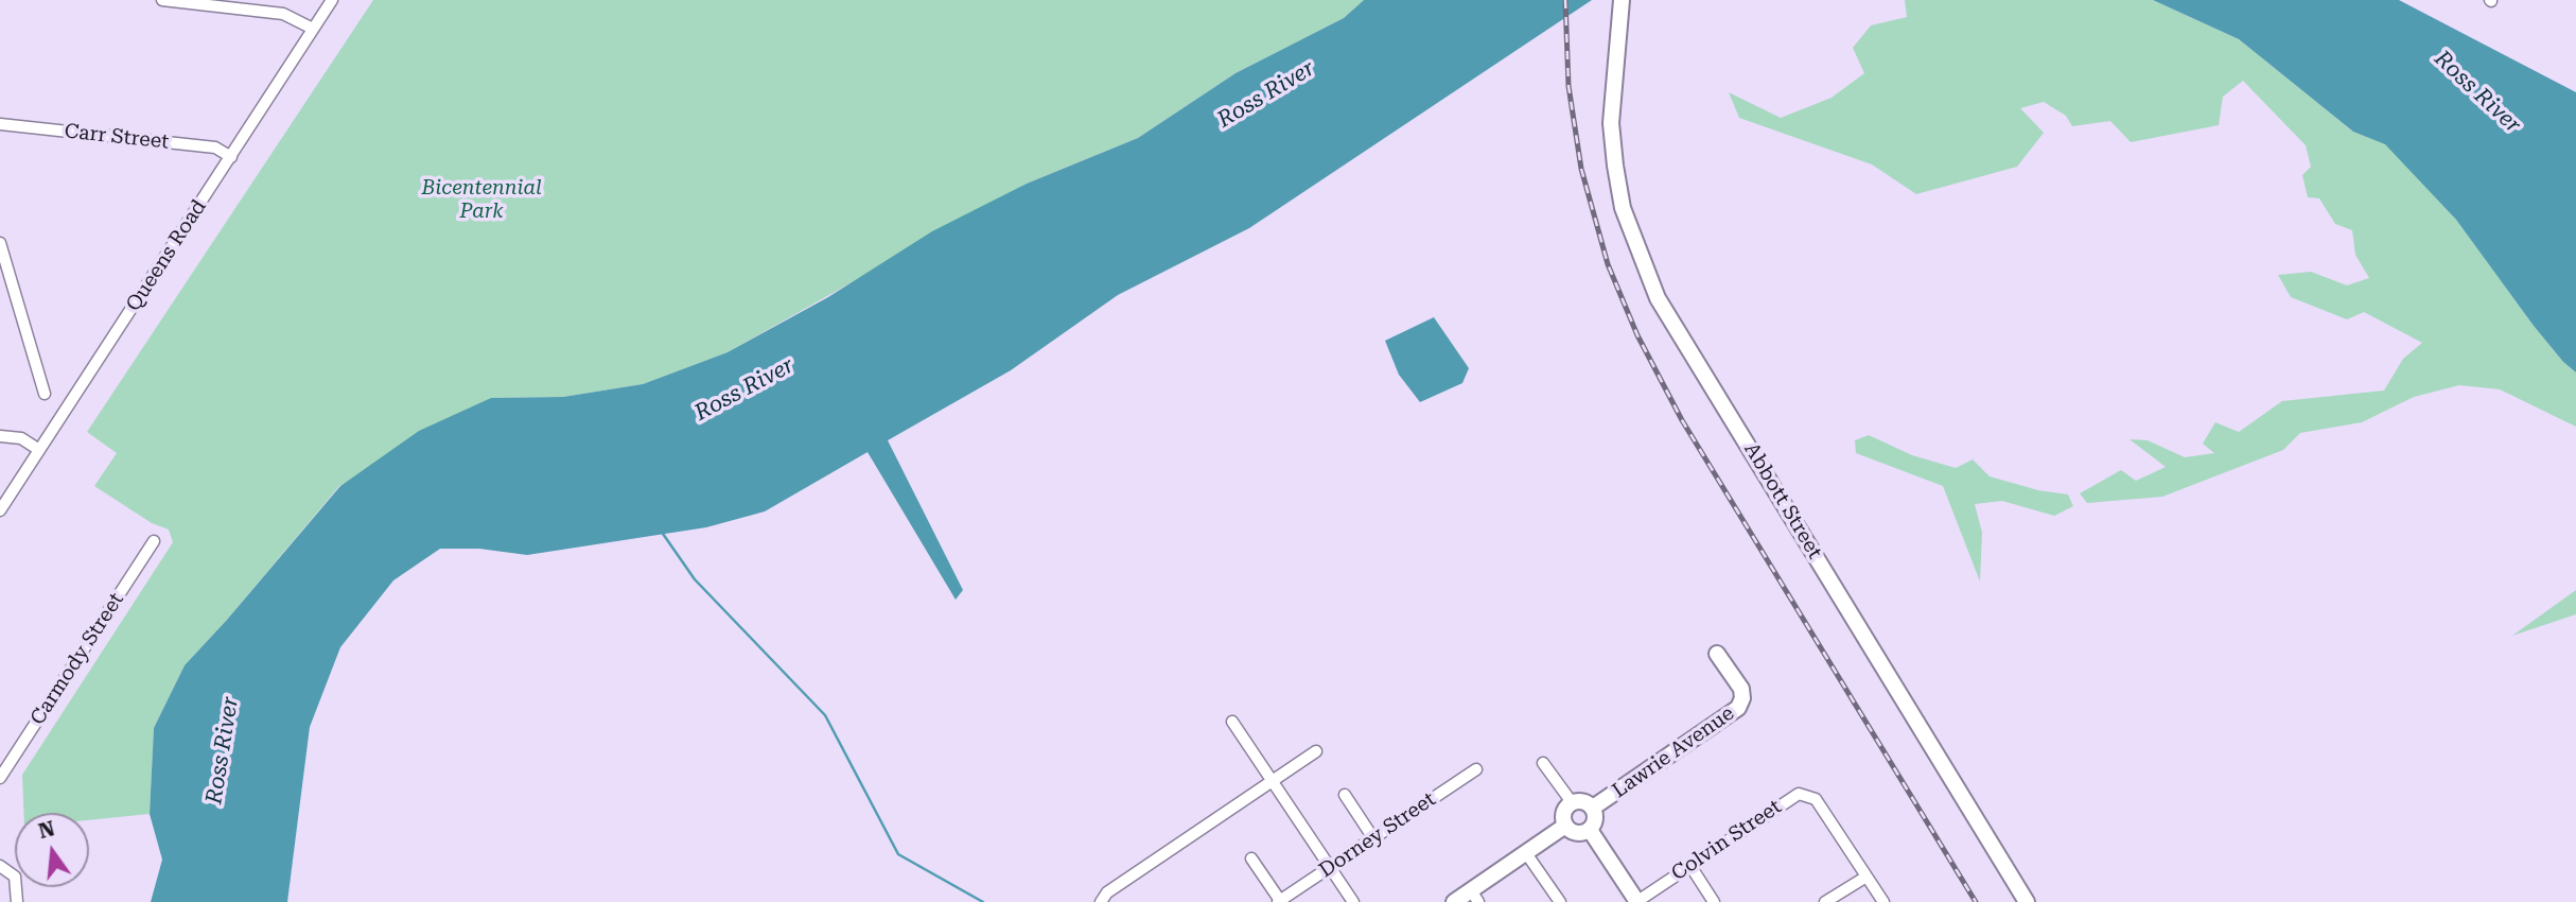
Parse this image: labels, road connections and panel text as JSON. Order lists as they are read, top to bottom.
{
  "streets": {
    "main road": ["Abbott Street", "Lawrie Avenue"],
    "street": [
      "Carr Street",
      "Queens Road",
      "Carmody Street",
      "Dorney Street",
      "Colvin Street"
    ]
  },
  "crossings": [
    ["Carr Street", "Queens Road"]
  ],
  "water": ["Ross River"],
  "parks": ["Bicentennial Park"],
  "north": "top"
}
